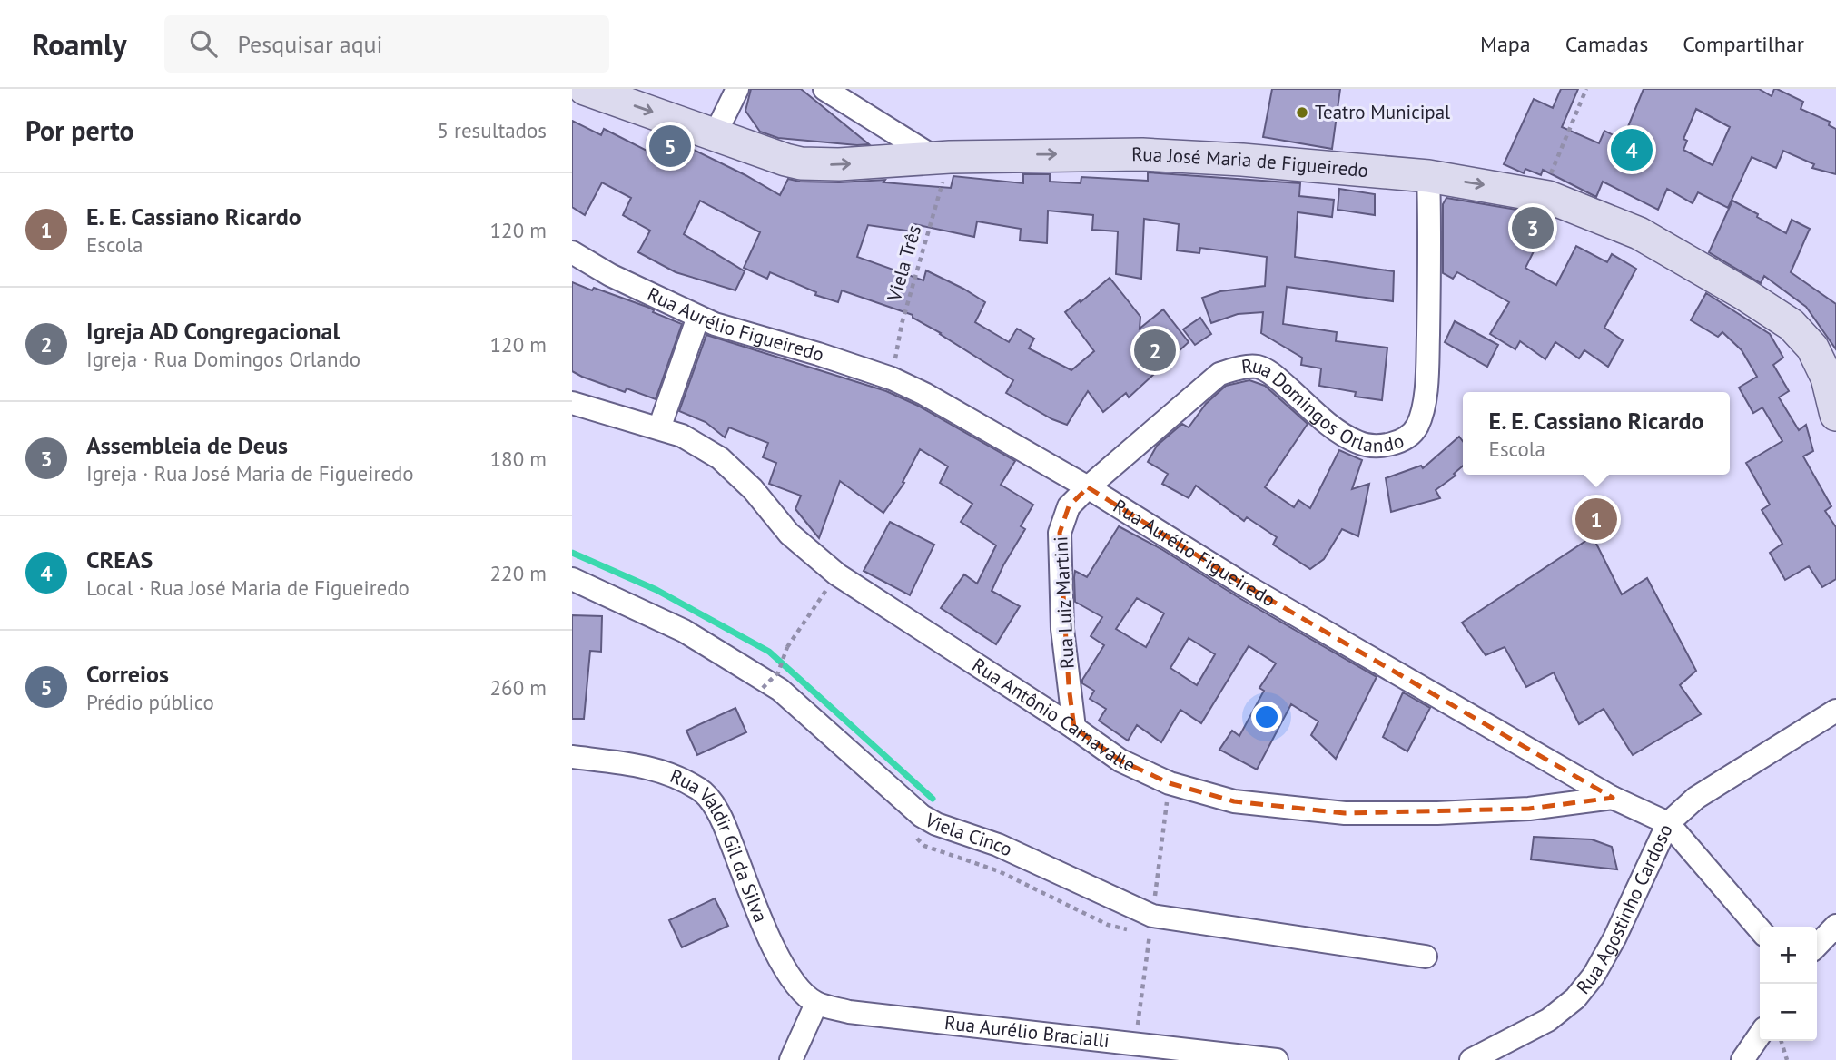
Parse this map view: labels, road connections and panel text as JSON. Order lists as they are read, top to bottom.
{
  "streets": {
    "main road": ["Rua José Maria de Figueiredo"],
    "street": [
      "Rua Aurélio Figueiredo",
      "Rua Domingos Orlando",
      "Rua Luiz Martini",
      "Rua Antônio Carnavalle",
      "Viela Cinco",
      "Rua Valdir Gil da Silva",
      "Rua Agostinho Cardoso",
      "Rua Aurélio Bracialli"
    ],
    "path": ["Viela Três"]
  },
  "crossings": [
    ["Rua José Maria de Figueiredo", "Viela Três"],
    ["Rua José Maria de Figueiredo", "Rua Domingos Orlando"],
    ["Viela Três", "Rua Aurélio Figueiredo"],
    ["Rua Aurélio Figueiredo", "Rua Domingos Orlando"],
    ["Rua Aurélio Figueiredo", "Rua Luiz Martini"],
    ["Rua Aurélio Figueiredo", "Rua Antônio Carnavalle"],
    ["Rua Aurélio Figueiredo", "Rua Agostinho Cardoso"],
    ["Rua Domingos Orlando", "Rua Luiz Martini"],
    ["Rua Luiz Martini", "Rua Antônio Carnavalle"],
    ["Rua Valdir Gil da Silva", "Rua Aurélio Bracialli"]
  ],
  "one_way": ["Rua José Maria de Figueiredo"],
  "places": ["Teatro Municipal"],
  "page": {
    "header": "Roamly",
    "search": "Pesquisar aqui",
    "nav": ["Mapa", "Camadas", "Compartilhar"],
    "heading": ["Por perto", "5 resultados"],
    "pins": [
      "5",
      "4",
      "3",
      "2",
      "1"
    ],
    "list": [
      {
        "mark": "1",
        "name": "E. E. Cassiano Ricardo",
        "note": "Escola",
        "value": "120 m"
      },
      {
        "mark": "2",
        "name": "Igreja AD Congregacional",
        "note": "Igreja · Rua Domingos Orlando",
        "value": "120 m"
      },
      {
        "mark": "3",
        "name": "Assembleia de Deus",
        "note": "Igreja · Rua José Maria de Figueiredo",
        "value": "180 m"
      },
      {
        "mark": "4",
        "name": "CREAS",
        "note": "Local · Rua José Maria de Figueiredo",
        "value": "220 m"
      },
      {
        "mark": "5",
        "name": "Correios",
        "note": "Prédio público",
        "value": "260 m"
      }
    ],
    "popup": ["E. E. Cassiano Ricardo", "Escola"],
    "map_buttons": ["+", "−"]
  }
}
